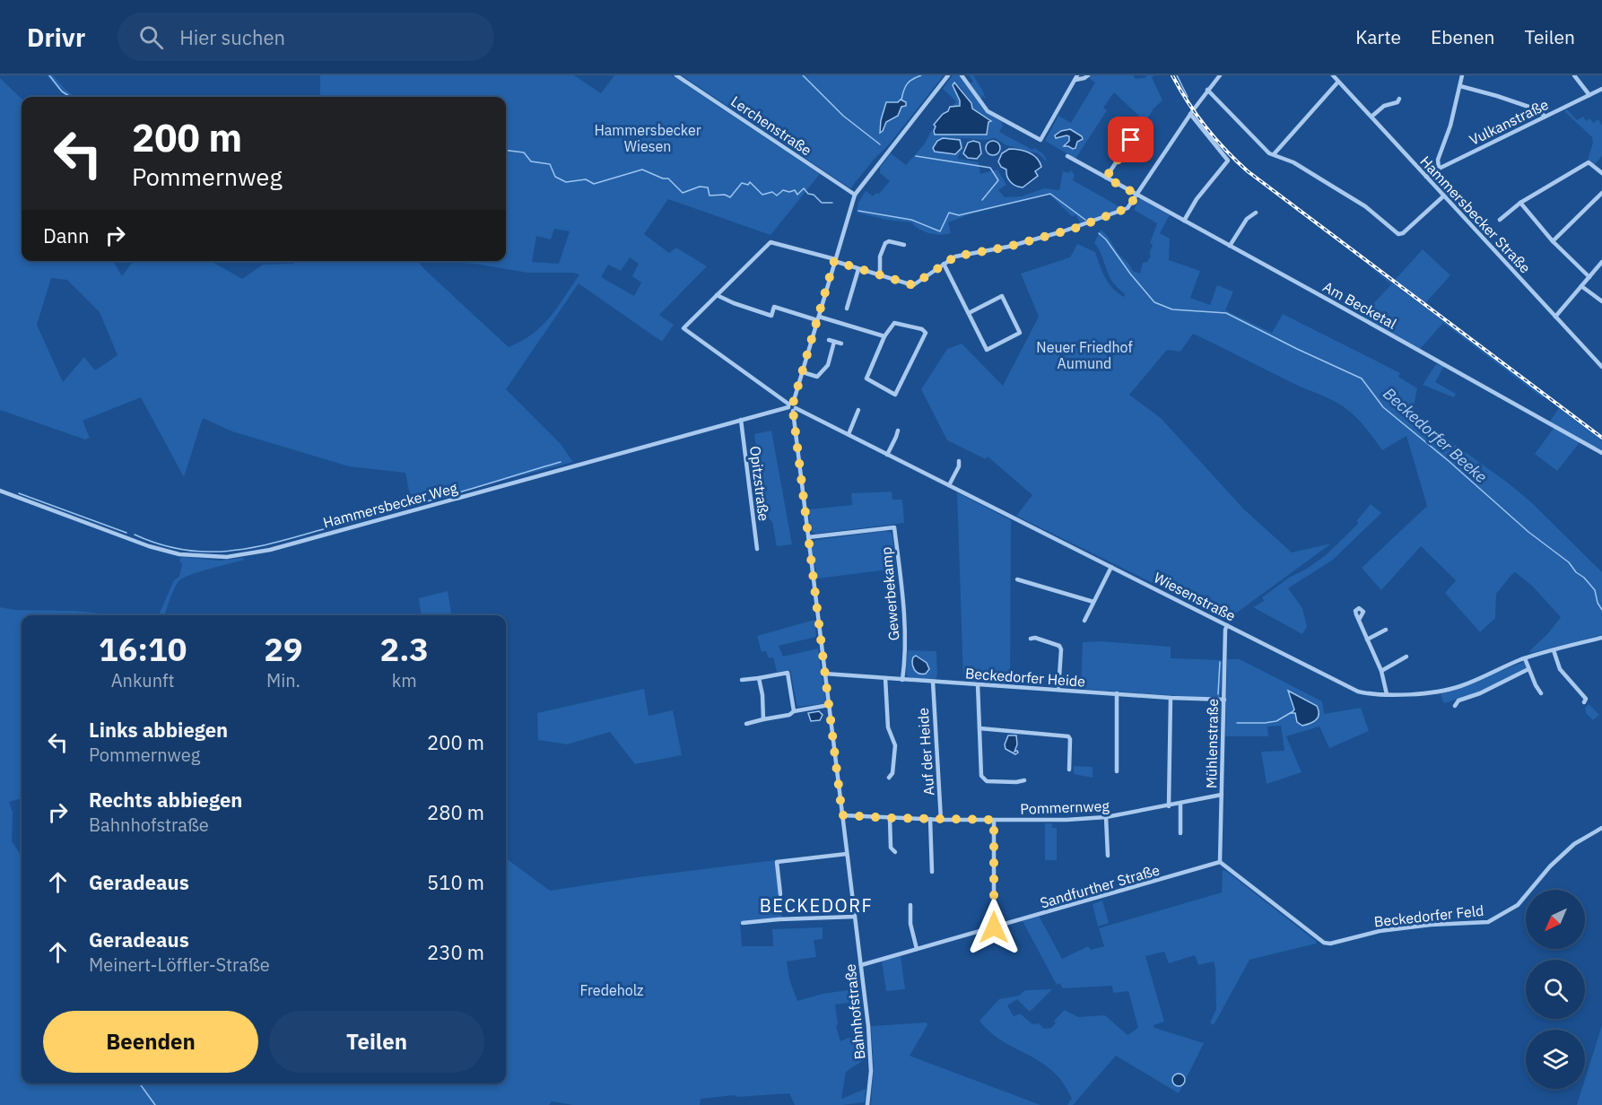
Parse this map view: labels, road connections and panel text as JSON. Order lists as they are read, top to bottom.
{
  "streets": {
    "street": [
      "Vulkanstraße",
      "Lerchenstraße",
      "Hammersbecker Straße",
      "Am Becketal",
      "Opitzstraße",
      "Hammersbecker Weg",
      "Gewerbekamp",
      "Wiesenstraße",
      "Beckedorfer Heide",
      "Mühlenstraße",
      "Auf der Heide",
      "Pommernweg",
      "Sandfurther Straße",
      "Beckedorfer Feld",
      "Bahnhofstraße"
    ]
  },
  "crossings": [
    ["Vulkanstraße", "Hammersbecker Straße"],
    ["Opitzstraße", "Hammersbecker Weg"],
    ["Hammersbecker Weg", "Wiesenstraße"],
    ["Hammersbecker Weg", "Bahnhofstraße"],
    ["Gewerbekamp", "Beckedorfer Heide"],
    ["Gewerbekamp", "Bahnhofstraße"],
    ["Wiesenstraße", "Mühlenstraße"],
    ["Wiesenstraße", "Bahnhofstraße"],
    ["Beckedorfer Heide", "Mühlenstraße"],
    ["Beckedorfer Heide", "Auf der Heide"],
    ["Beckedorfer Heide", "Bahnhofstraße"],
    ["Mühlenstraße", "Pommernweg"],
    ["Mühlenstraße", "Sandfurther Straße"],
    ["Mühlenstraße", "Beckedorfer Feld"],
    ["Auf der Heide", "Pommernweg"],
    ["Pommernweg", "Bahnhofstraße"],
    ["Sandfurther Straße", "Beckedorfer Feld"],
    ["Sandfurther Straße", "Bahnhofstraße"]
  ],
  "districts": ["BECKEDORF"],
  "water": ["Beckedorfer Beeke"],
  "parks": ["Hammersbecker Wiesen", "Neuer Friedhof Aumund", "Fredeholz"],
  "north": "bottom left",
  "page": {
    "header": "Drivr",
    "search": "Hier suchen",
    "nav": ["Karte", "Ebenen", "Teilen"],
    "turn": ["200 m", "Pommernweg"],
    "then": "Dann",
    "eta": [
      "16:10",
      "Ankunft",
      "29",
      "Min.",
      "2.3",
      "km"
    ],
    "list": [
      {
        "name": "Links abbiegen",
        "note": "Pommernweg",
        "value": "200 m"
      },
      {
        "name": "Rechts abbiegen",
        "note": "Bahnhofstraße",
        "value": "280 m"
      },
      {
        "name": "Geradeaus",
        "value": "510 m"
      },
      {
        "name": "Geradeaus",
        "note": "Meinert-Löffler-Straße",
        "value": "230 m"
      }
    ],
    "buttons": ["Beenden", "Teilen"]
  }
}
